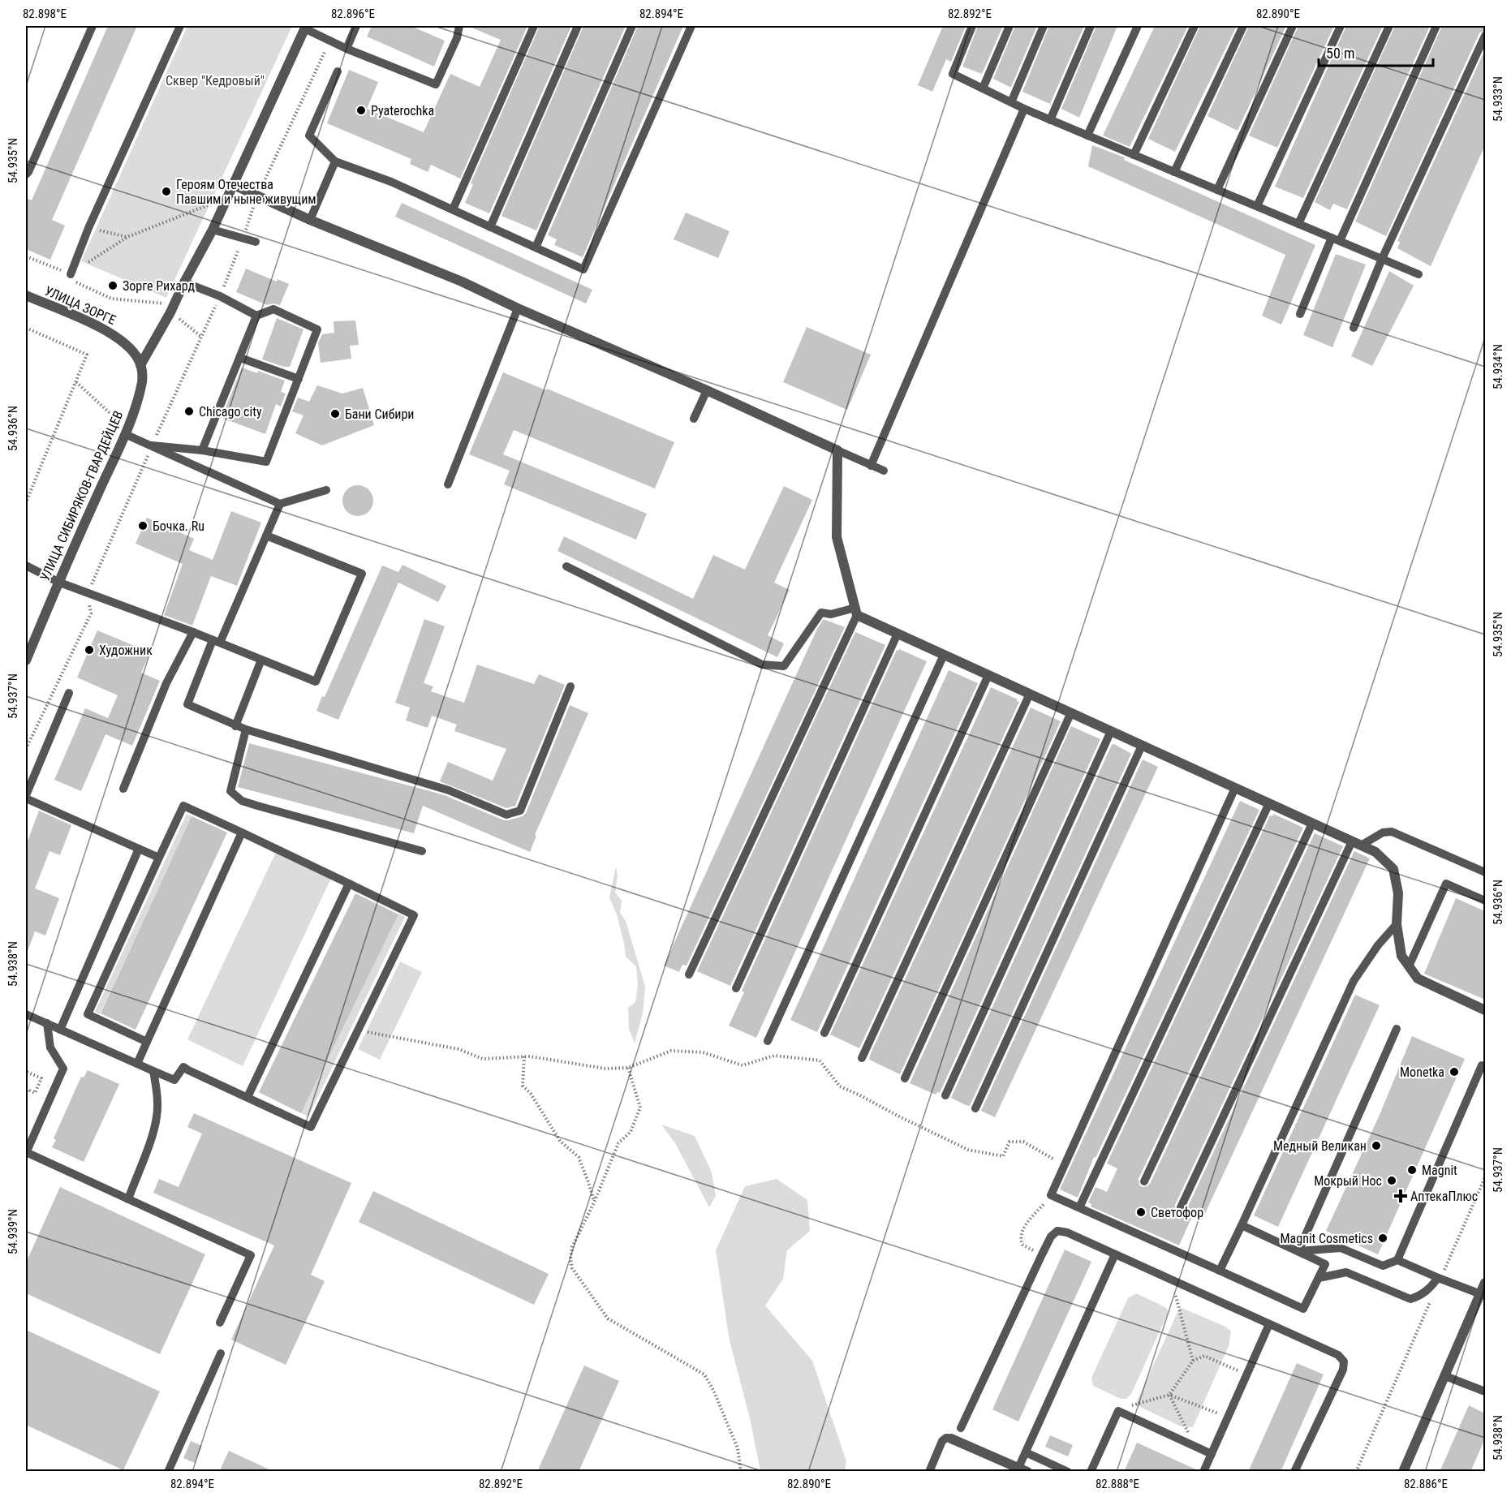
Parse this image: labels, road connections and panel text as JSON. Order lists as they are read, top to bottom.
{
  "streets": {
    "street": ["УЛИЦА ЗОРГЕ", "УЛИЦА СИБИРЯКОВ-ГВАРДЕЙЦЕВ"]
  },
  "crossings": [
    ["УЛИЦА ЗОРГЕ", "УЛИЦА СИБИРЯКОВ-ГВАРДЕЙЦЕВ"]
  ],
  "parks": ["Сквер \"Кедровый\""],
  "places": {
    "other": [
      "Pyaterochka",
      "Героям Отечества Павшим и ныне живущим",
      "Зорге Рихард",
      "Chicago city",
      "Бани Сибири",
      "Бочка. Ru",
      "Художник",
      "Monetka",
      "Медный Великан",
      "Magnit",
      "Мокрый Нос",
      "Светофор",
      "Magnit Cosmetics"
    ],
    "health": ["АптекаПлюс"]
  },
  "scale_bar": "50 m",
  "coordinates": [
    "82.898°E",
    "82.896°E",
    "82.894°E",
    "82.892°E",
    "82.890°E",
    "54.933°N",
    "54.935°N",
    "54.934°N",
    "54.936°N",
    "54.937°N",
    "54.938°N",
    "54.939°N",
    "82.888°E",
    "82.886°E"
  ]
}
